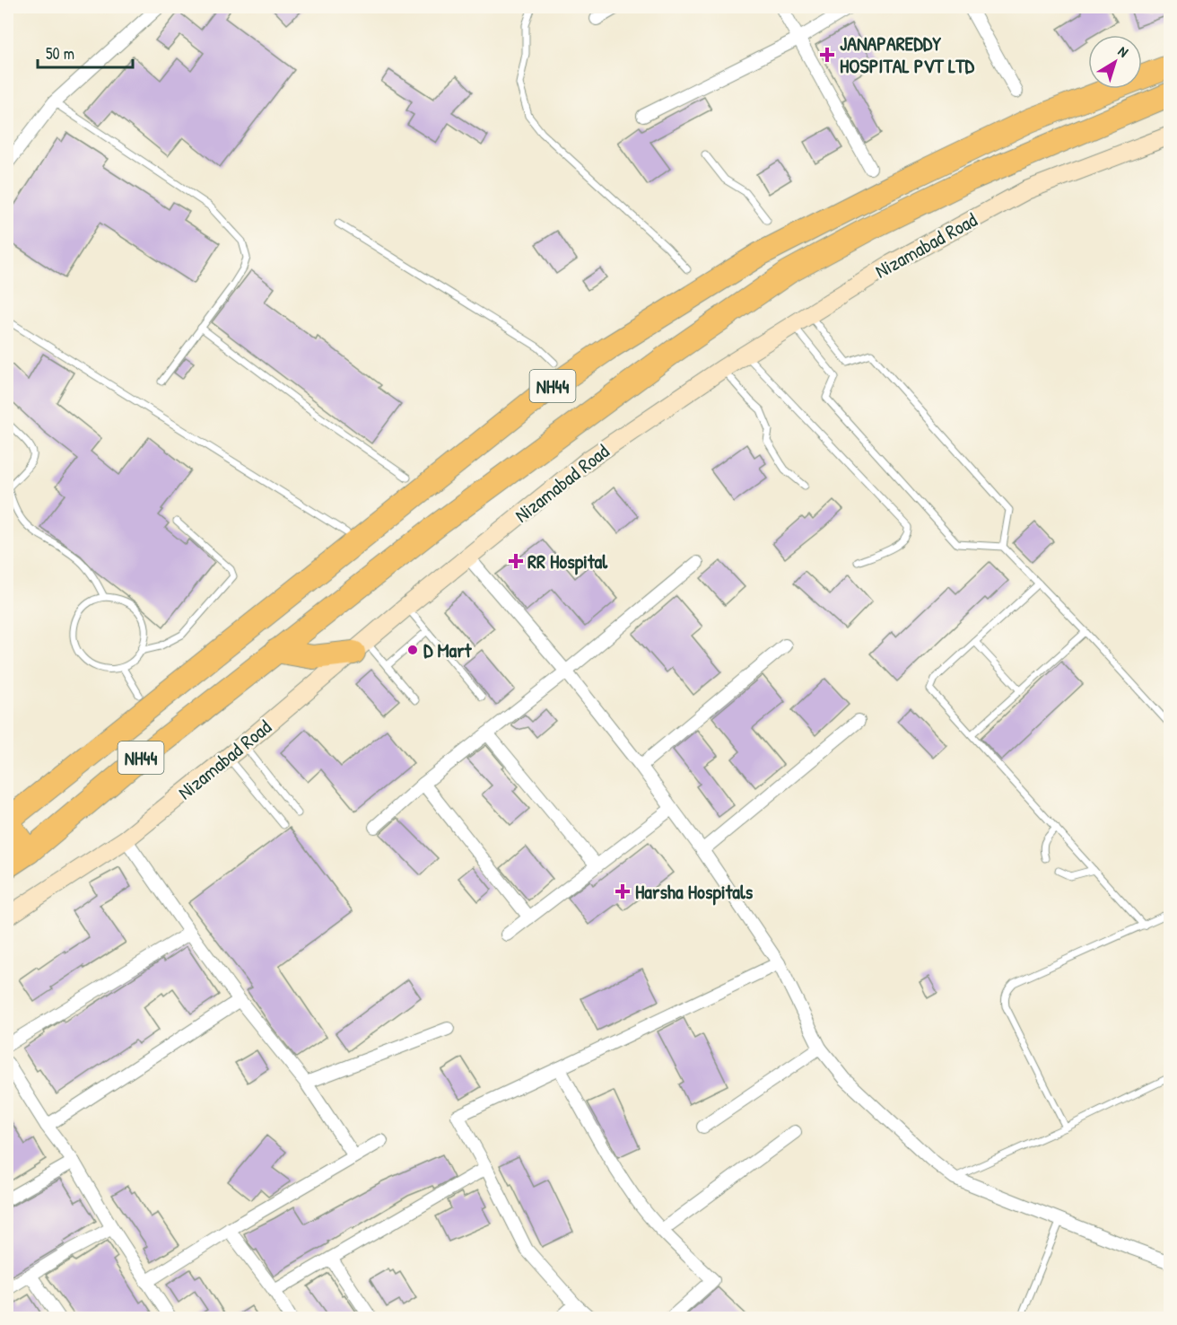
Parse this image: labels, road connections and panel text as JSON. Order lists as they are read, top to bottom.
{
  "streets": {
    "highway": ["Nizamabad Road", "NH44"]
  },
  "places": {
    "health": ["JANAPAREDDY HOSPITAL PVT LTD", "RR Hospital", "Harsha Hospitals"],
    "other": ["D Mart"]
  },
  "scale_bar": "50 m",
  "north": "top right"
}
